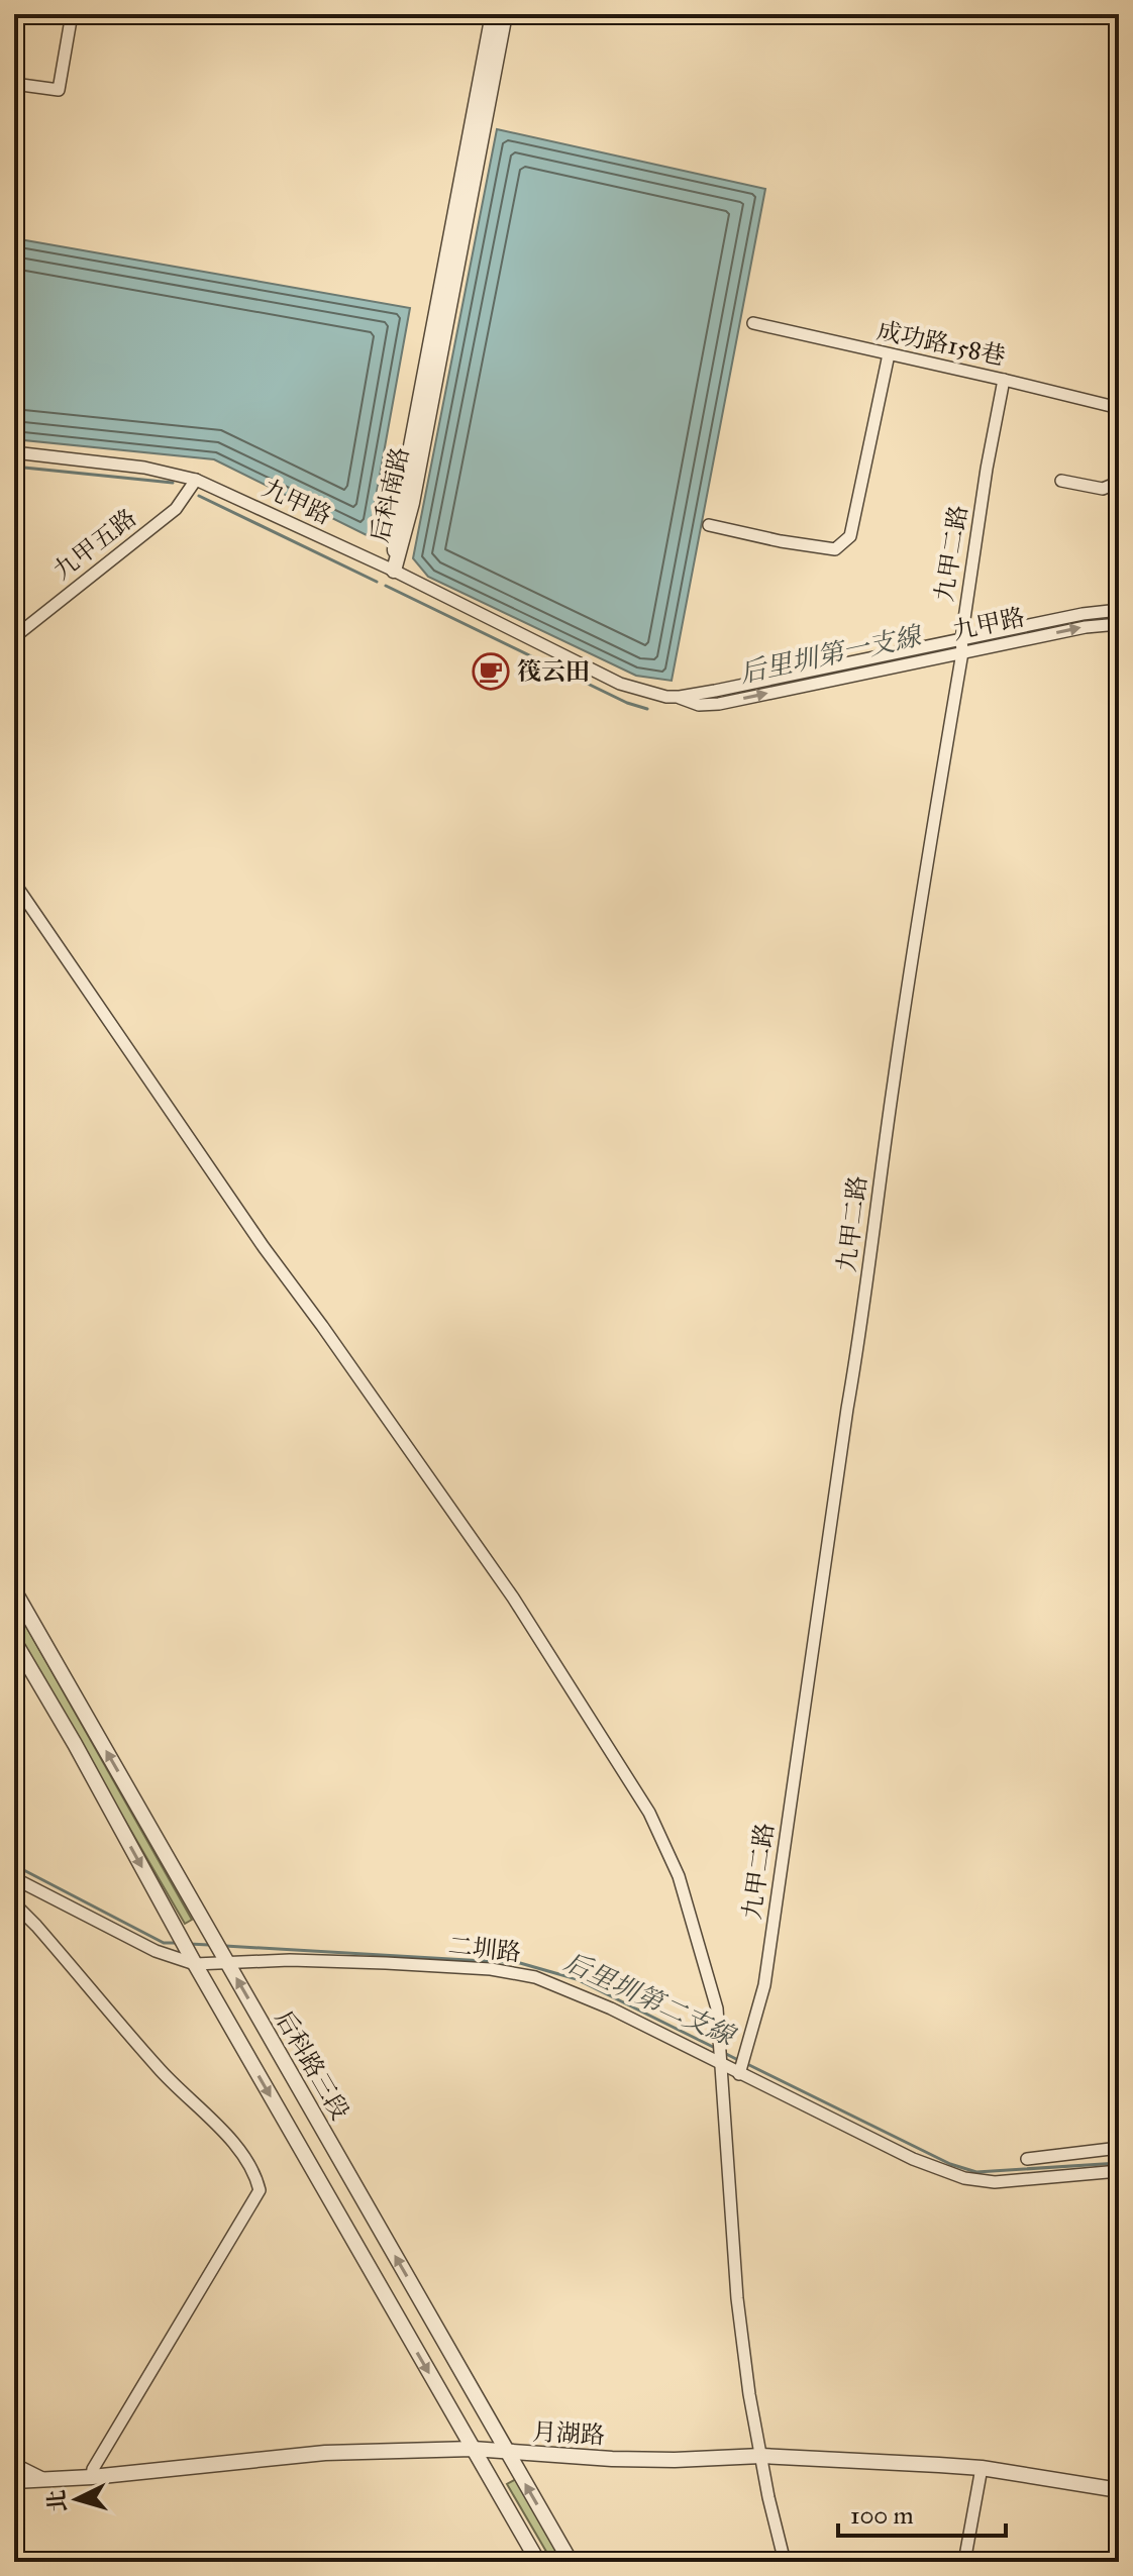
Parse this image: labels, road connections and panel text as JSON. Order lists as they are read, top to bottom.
{
  "streets": {
    "street": [
      "成功路158巷",
      "后科南路",
      "九甲路",
      "九甲五路",
      "九甲二路",
      "二圳路",
      "后科路三段",
      "月湖路"
    ]
  },
  "crossings": [
    ["成功路158巷", "九甲二路"],
    ["后科南路", "九甲路"],
    ["九甲路", "九甲五路"],
    ["九甲路", "九甲二路"],
    ["九甲二路", "二圳路"],
    ["二圳路", "后科路三段"],
    ["后科路三段", "月湖路"]
  ],
  "water": ["后里圳第一支線", "后里圳第二支線"],
  "places": {
    "cafe": ["筏云田"]
  },
  "scale_bar": "100 m",
  "north": "left"
}
